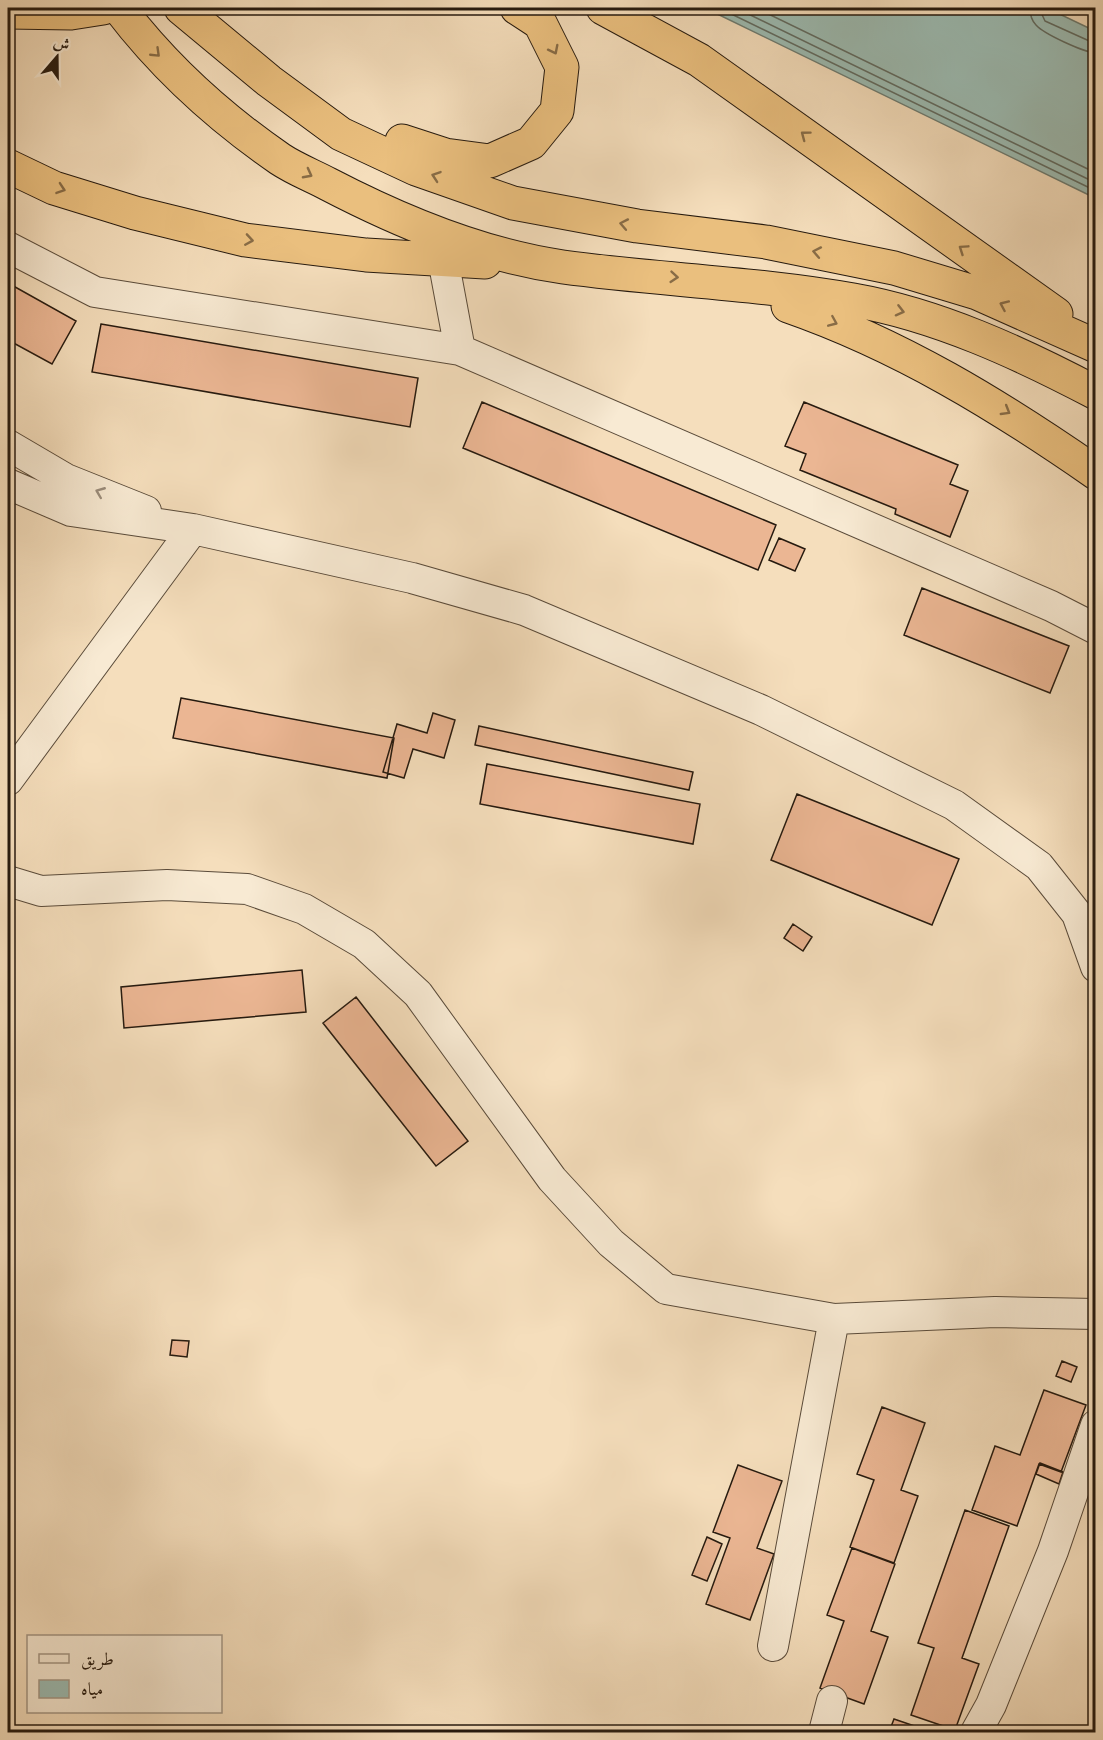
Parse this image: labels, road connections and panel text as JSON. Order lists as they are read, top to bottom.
{
  "legend": ["طريق", "مياه"],
  "north": "top"
}
